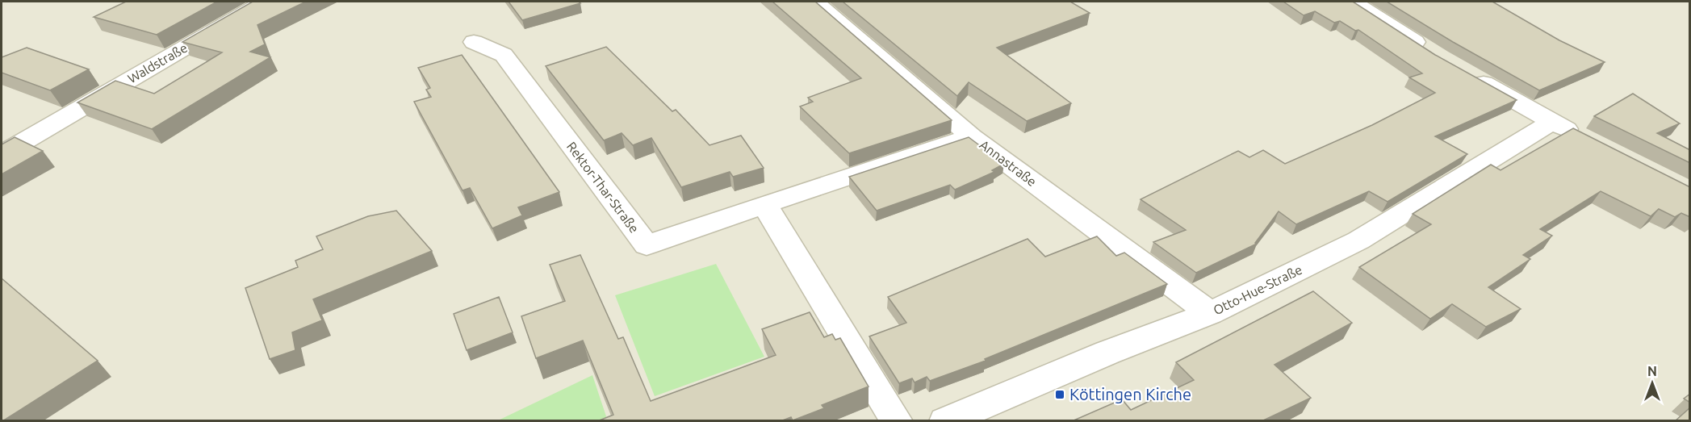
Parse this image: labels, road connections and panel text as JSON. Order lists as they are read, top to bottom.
{
  "streets": {
    "street": [
      "Waldstraße",
      "Annastraße",
      "Rektor-Thar-Straße",
      "Otto-Hue-Straße"
    ]
  },
  "crossings": [
    ["Annastraße", "Rektor-Thar-Straße"],
    ["Annastraße", "Otto-Hue-Straße"]
  ],
  "places": {
    "transit": ["Köttingen Kirche"]
  },
  "north": "top"
}
